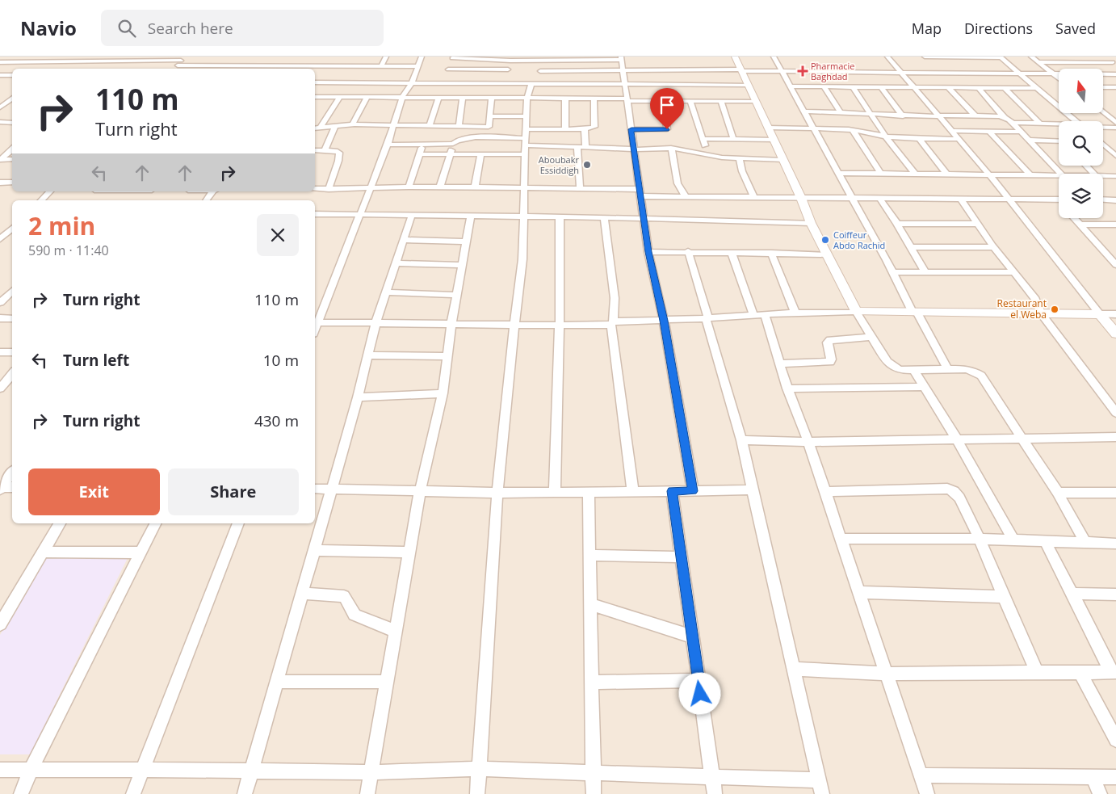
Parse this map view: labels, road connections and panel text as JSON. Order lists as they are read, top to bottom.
{
  "places": {
    "health": ["Pharmacie Baghdad"],
    "other": ["Aboubakr Essiddigh", "Coiffeur Abdo Rachid", "Restaurant el Weba"]
  },
  "north": "top",
  "page": {
    "header": "Navio",
    "search": "Search here",
    "nav": ["Map", "Directions", "Saved"],
    "turn": ["110 m", "Turn right"],
    "heading": ["2 min", "590 m · 11:40"],
    "list": [
      {
        "name": "Turn right",
        "value": "110 m"
      },
      {
        "name": "Turn left",
        "value": "10 m"
      },
      {
        "name": "Turn right",
        "value": "430 m"
      }
    ],
    "buttons": ["Exit", "Share"]
  }
}
